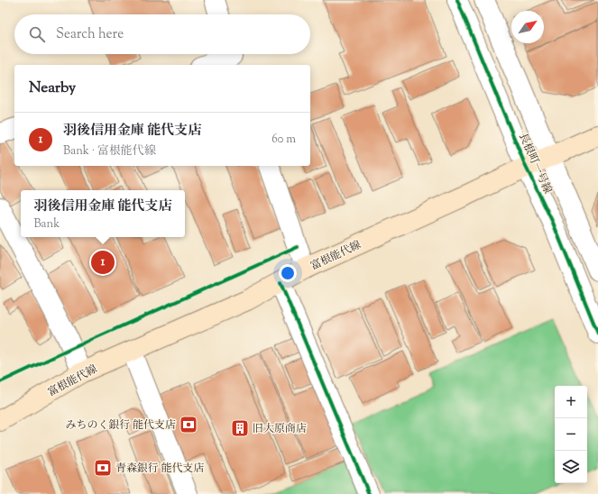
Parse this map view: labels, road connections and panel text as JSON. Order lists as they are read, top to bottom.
{
  "streets": {
    "main road": ["富根能代線"],
    "street": ["長根町一号線"]
  },
  "crossings": [
    ["長根町一号線", "富根能代線"]
  ],
  "places": {
    "bank": ["みちのく銀行 能代支店", "青森銀行 能代支店"],
    "building": ["旧大原商店"]
  },
  "north": "top right",
  "page": {
    "search": "Search here",
    "heading": "Nearby",
    "list": [
      {
        "mark": "1",
        "name": "羽後信用金庫 能代支店",
        "note": "Bank · 富根能代線",
        "value": "60 m"
      }
    ],
    "popup": ["羽後信用金庫 能代支店", "Bank"],
    "pins": "1",
    "map_buttons": ["+", "−"]
  }
}
